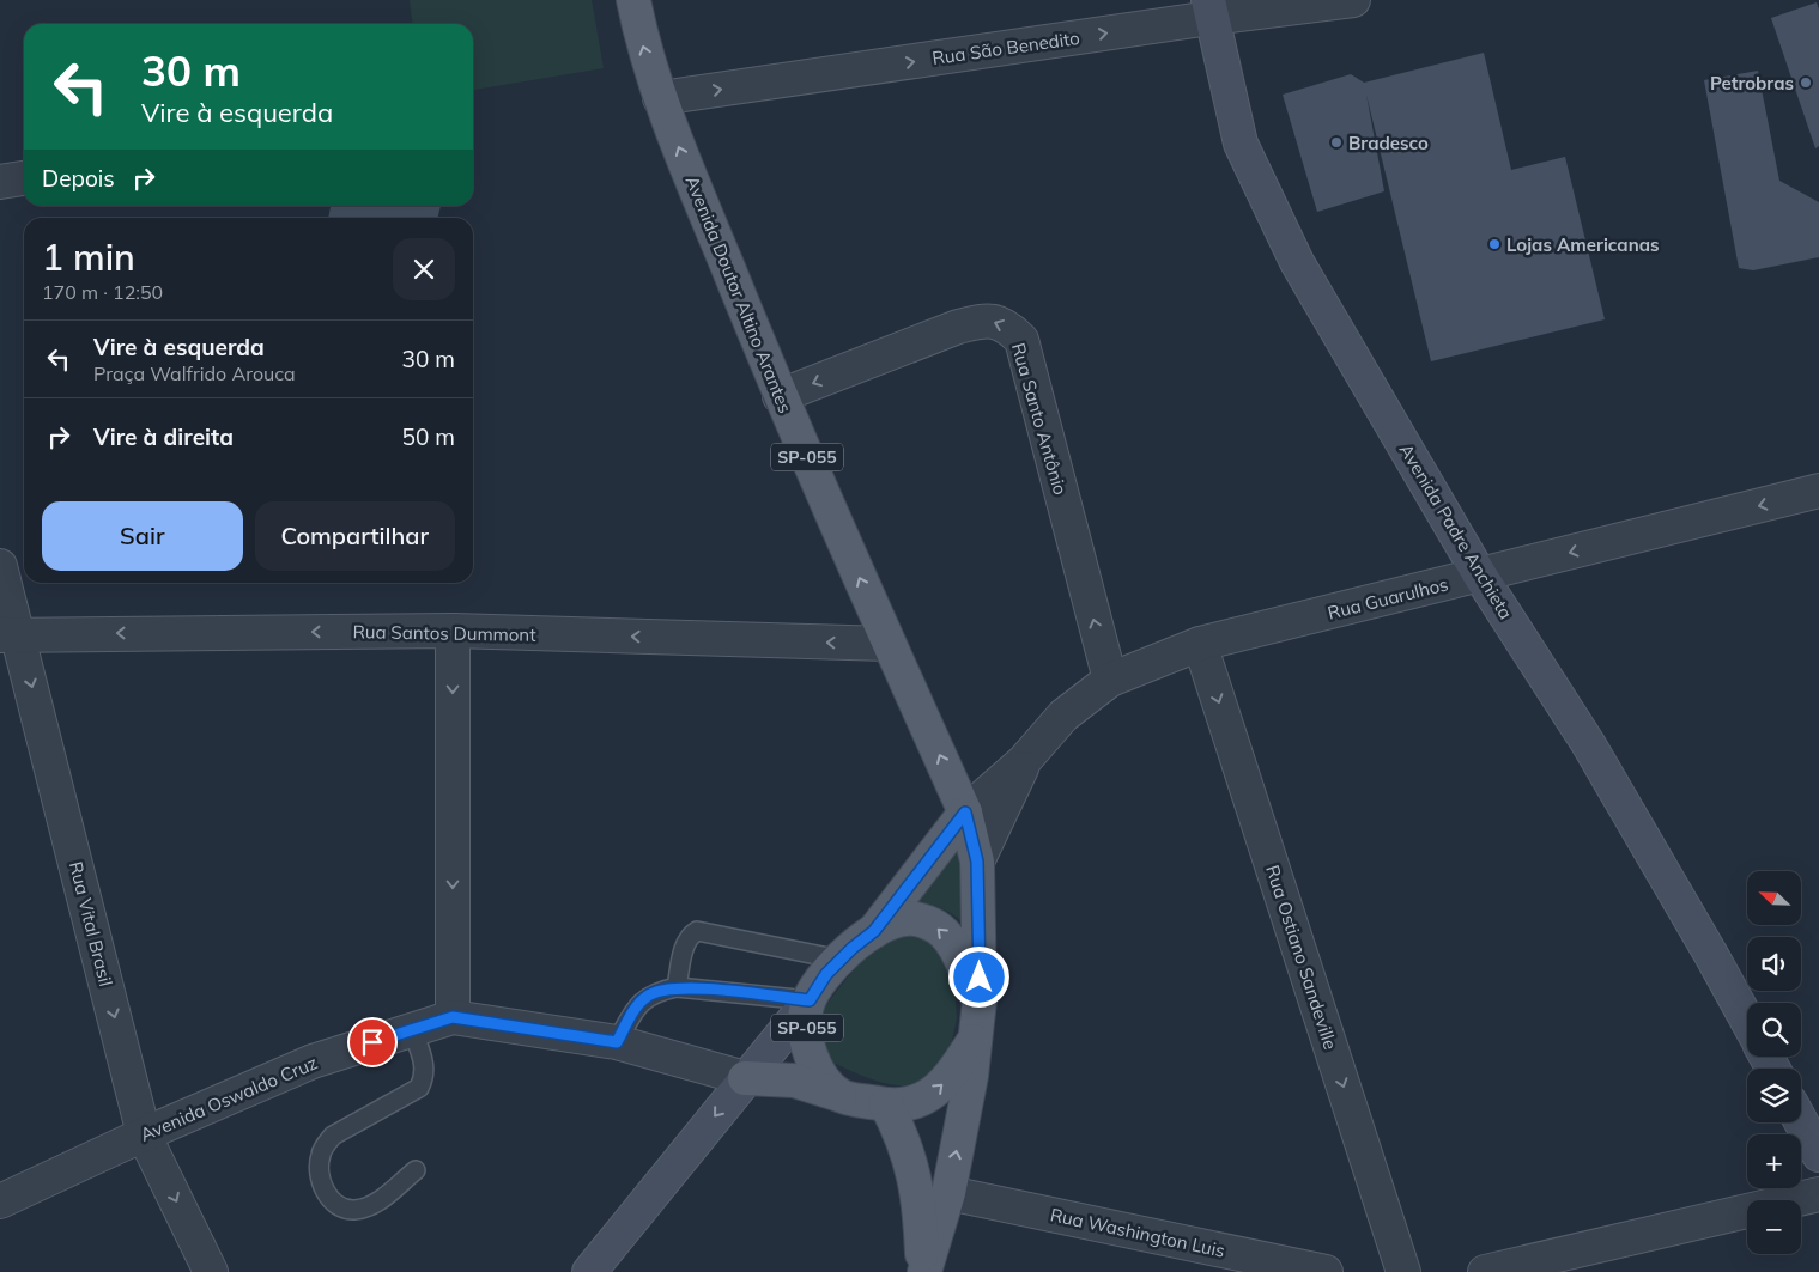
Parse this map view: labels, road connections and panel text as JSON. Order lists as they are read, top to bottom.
{
  "streets": {
    "main road": ["Avenida Doutor Altino Arantes", "SP-055"],
    "street": [
      "Rua São Benedito",
      "Rua Santo Antônio",
      "Avenida Padre Anchieta",
      "Rua Guarulhos",
      "Rua Santos Dummont",
      "Rua Vital Brasil",
      "Rua Ostiano Sandeville",
      "Avenida Oswaldo Cruz",
      "Rua Washington Luis"
    ]
  },
  "crossings": [
    ["Rua São Benedito", "Avenida Doutor Altino Arantes"],
    ["Rua São Benedito", "Avenida Padre Anchieta"],
    ["Avenida Doutor Altino Arantes", "Rua Santo Antônio"],
    ["Avenida Doutor Altino Arantes", "SP-055"],
    ["Avenida Doutor Altino Arantes", "Rua Santos Dummont"],
    ["Rua Santo Antônio", "Rua Guarulhos"],
    ["SP-055", "Rua Washington Luis"],
    ["Avenida Padre Anchieta", "Rua Guarulhos"],
    ["Rua Guarulhos", "Rua Ostiano Sandeville"],
    ["Rua Santos Dummont", "Rua Vital Brasil"],
    ["Rua Vital Brasil", "Avenida Oswaldo Cruz"]
  ],
  "one_way": [
    "Rua São Benedito",
    "Avenida Doutor Altino Arantes",
    "Rua Guarulhos",
    "Rua Santos Dummont",
    "Rua Vital Brasil",
    "Rua Ostiano Sandeville"
  ],
  "places": ["Petrobras", "Bradesco", "Lojas Americanas"],
  "north": "top left",
  "page": {
    "turn": ["30 m", "Vire à esquerda"],
    "then": "Depois",
    "heading": ["1 min", "170 m · 12:50"],
    "list": [
      {
        "name": "Vire à esquerda",
        "note": "Praça Walfrido Arouca",
        "value": "30 m"
      },
      {
        "name": "Vire à direita",
        "value": "50 m"
      }
    ],
    "buttons": ["Sair", "Compartilhar"],
    "map_buttons": ["+", "−"]
  }
}
